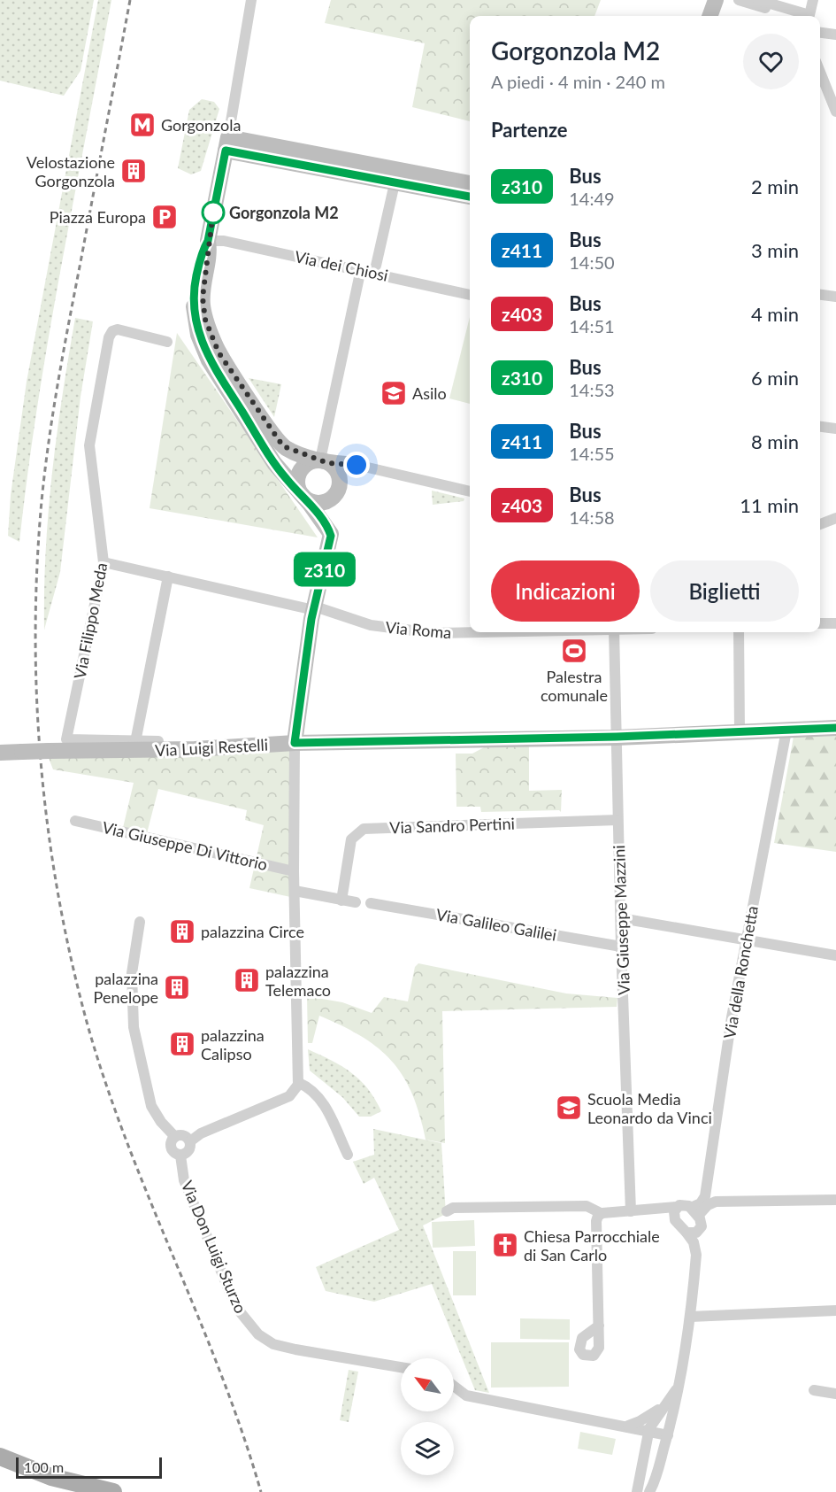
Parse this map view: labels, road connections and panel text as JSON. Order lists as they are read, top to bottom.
{
  "streets": {
    "street": [
      "Via dei Chiosi",
      "Via Filippo Meda",
      "Via Roma",
      "Via Luigi Restelli",
      "Via Sandro Pertini",
      "Via Giuseppe Di Vittorio",
      "Via Giuseppe Mazzini",
      "Via Galileo Galilei",
      "Via della Ronchetta",
      "Via Don Luigi Sturzo"
    ]
  },
  "crossings": [
    ["Via Filippo Meda", "Via Roma"],
    ["Via Filippo Meda", "Via Luigi Restelli"],
    ["Via Luigi Restelli", "Via Giuseppe Mazzini"],
    ["Via Luigi Restelli", "Via della Ronchetta"],
    ["Via Sandro Pertini", "Via Giuseppe Mazzini"],
    ["Via Giuseppe Mazzini", "Via Galileo Galilei"]
  ],
  "places": {
    "metro station": ["Gorgonzola"],
    "building": [
      "Velostazione Gorgonzola",
      "palazzina Circe",
      "palazzina Telemaco",
      "palazzina Penelope",
      "palazzina Calipso"
    ],
    "other": ["Gorgonzola M2"],
    "parking": ["Piazza Europa"],
    "school or university": ["Asilo", "Scuola Media Leonardo da Vinci"],
    "sports": ["Palestra comunale"],
    "church": ["Chiesa Parrocchiale di San Carlo"]
  },
  "lines": ["bus line z310"],
  "scale_bar": "100 m",
  "north": "top left",
  "page": {
    "on_map": "z310",
    "heading": [
      ["Gorgonzola M2", "A piedi · 4 min · 240 m"],
      "Partenze"
    ],
    "list": [
      {
        "mark": "z310",
        "name": "Bus",
        "note": "14:49",
        "value": "2 min"
      },
      {
        "mark": "z411",
        "name": "Bus",
        "note": "14:50",
        "value": "3 min"
      },
      {
        "mark": "z403",
        "name": "Bus",
        "note": "14:51",
        "value": "4 min"
      },
      {
        "mark": "z310",
        "name": "Bus",
        "note": "14:53",
        "value": "6 min"
      },
      {
        "mark": "z411",
        "name": "Bus",
        "note": "14:55",
        "value": "8 min"
      },
      {
        "mark": "z403",
        "name": "Bus",
        "note": "14:58",
        "value": "11 min"
      }
    ],
    "buttons": ["Indicazioni", "Biglietti"],
    "scale": "100 m"
  }
}
